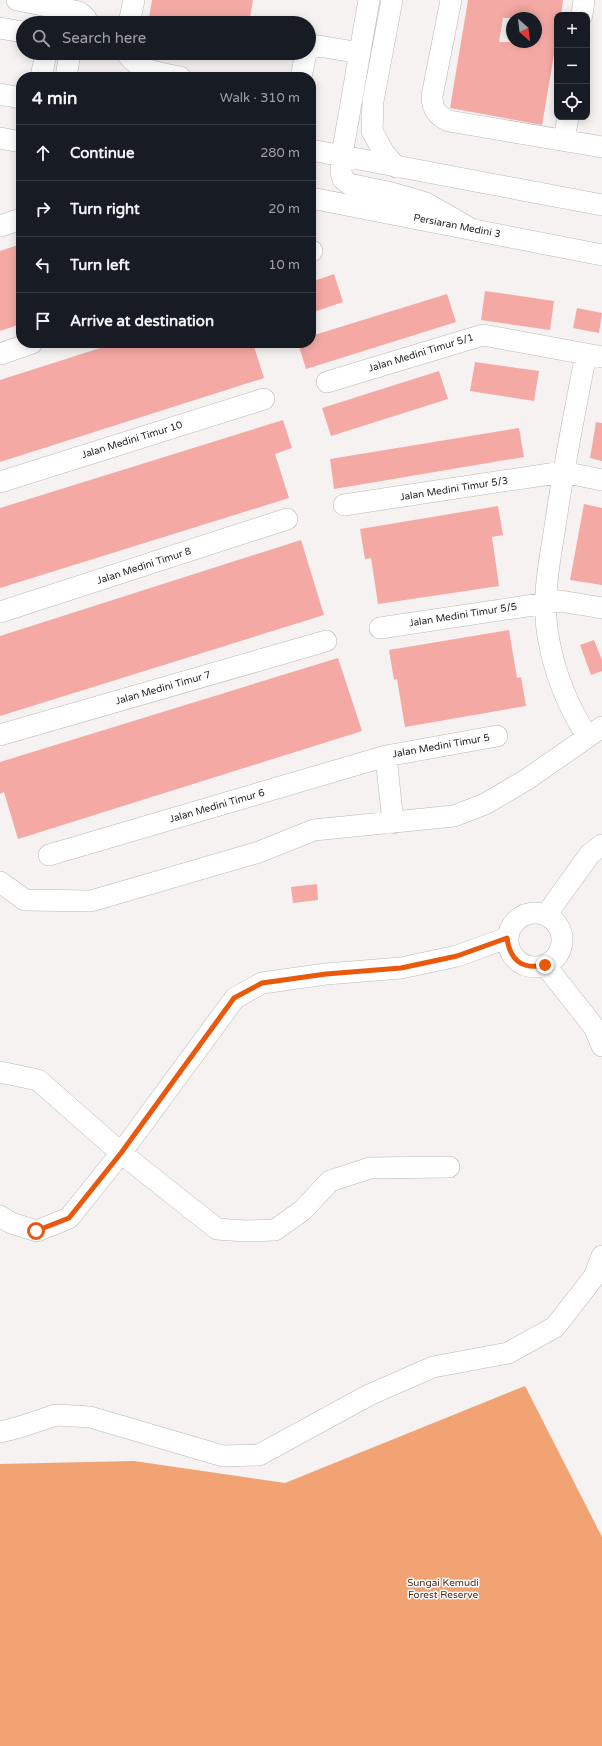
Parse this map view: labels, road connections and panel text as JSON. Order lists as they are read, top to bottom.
{
  "streets": {
    "street": [
      "Persiaran Medini 3",
      "Jalan Medini Timur 5/1",
      "Jalan Medini Timur 10",
      "Jalan Medini Timur 5/3",
      "Jalan Medini Timur 8",
      "Jalan Medini Timur 5/5",
      "Jalan Medini Timur 7",
      "Jalan Medini Timur 5",
      "Jalan Medini Timur 6"
    ]
  },
  "crossings": [
    ["Jalan Medini Timur 5", "Jalan Medini Timur 6"]
  ],
  "parks": ["Sungai Kemudi Forest Reserve"],
  "north": "bottom right",
  "page": {
    "map_buttons": ["+", "−"],
    "search": "Search here",
    "heading": ["4 min", "Walk · 310 m"],
    "list": [
      ["Continue", "280 m"],
      ["Turn right", "20 m"],
      ["Turn left", "10 m"],
      "Arrive at destination"
    ]
  }
}
